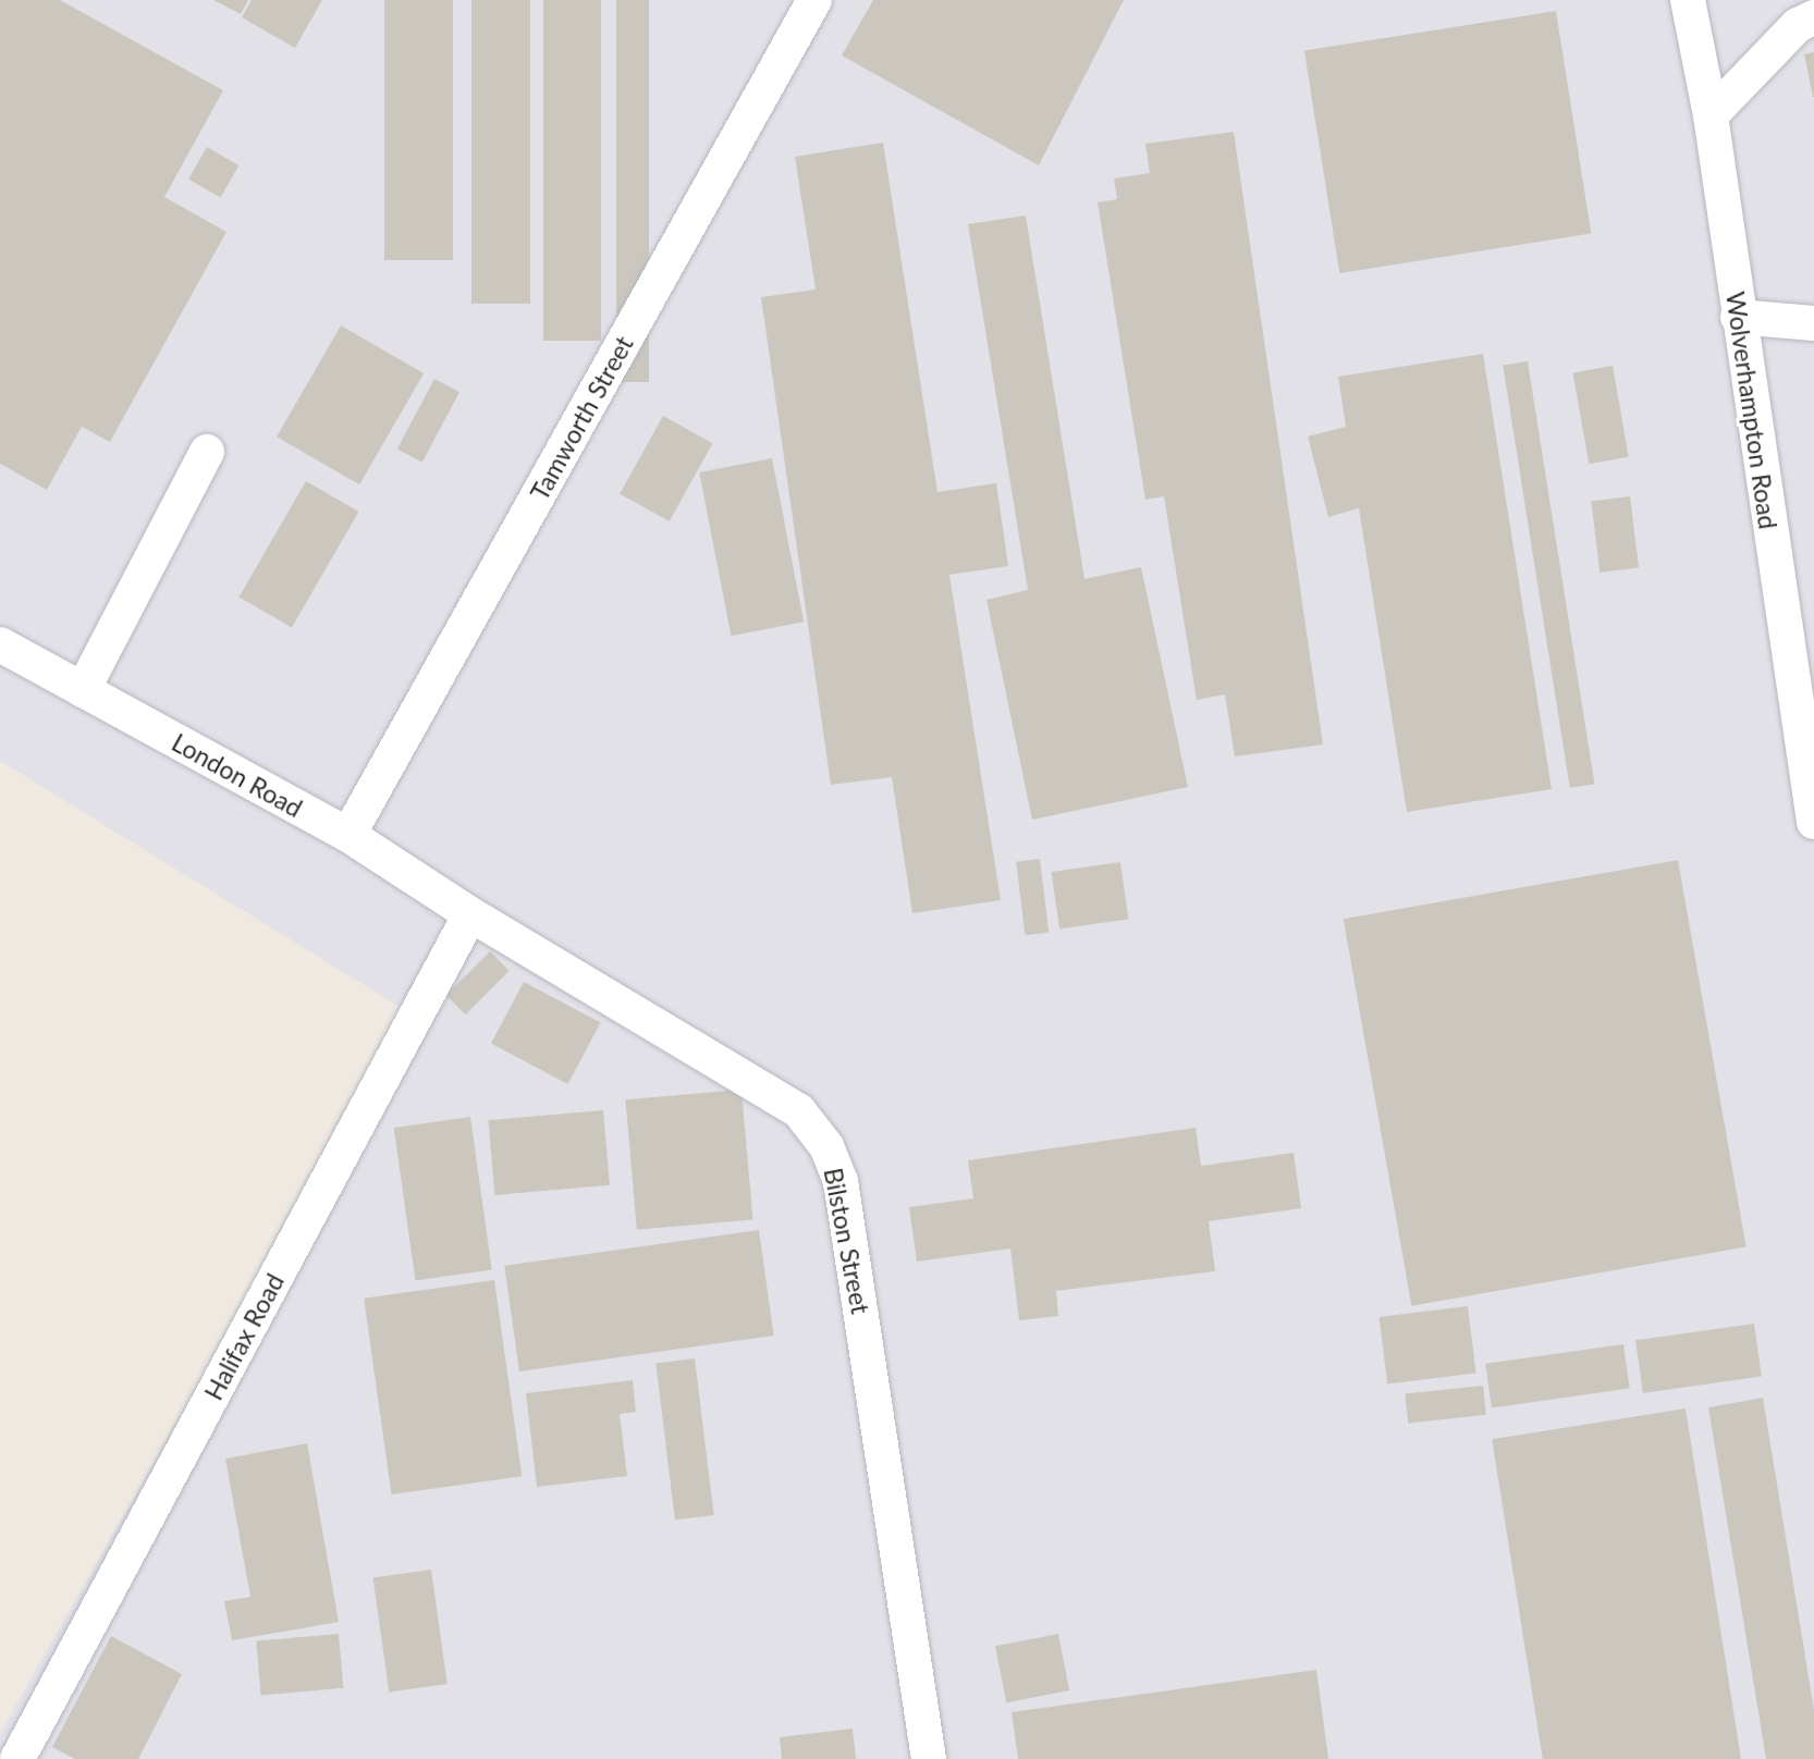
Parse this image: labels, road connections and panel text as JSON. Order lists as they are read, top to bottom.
{
  "streets": {
    "street": [
      "Wolverhampton Road",
      "Tamworth Street",
      "London Road",
      "Bilston Street",
      "Halifax Road"
    ]
  },
  "crossings": [
    ["Tamworth Street", "London Road"],
    ["London Road", "Bilston Street"],
    ["London Road", "Halifax Road"],
    ["Bilston Street", "Halifax Road"]
  ]
}
